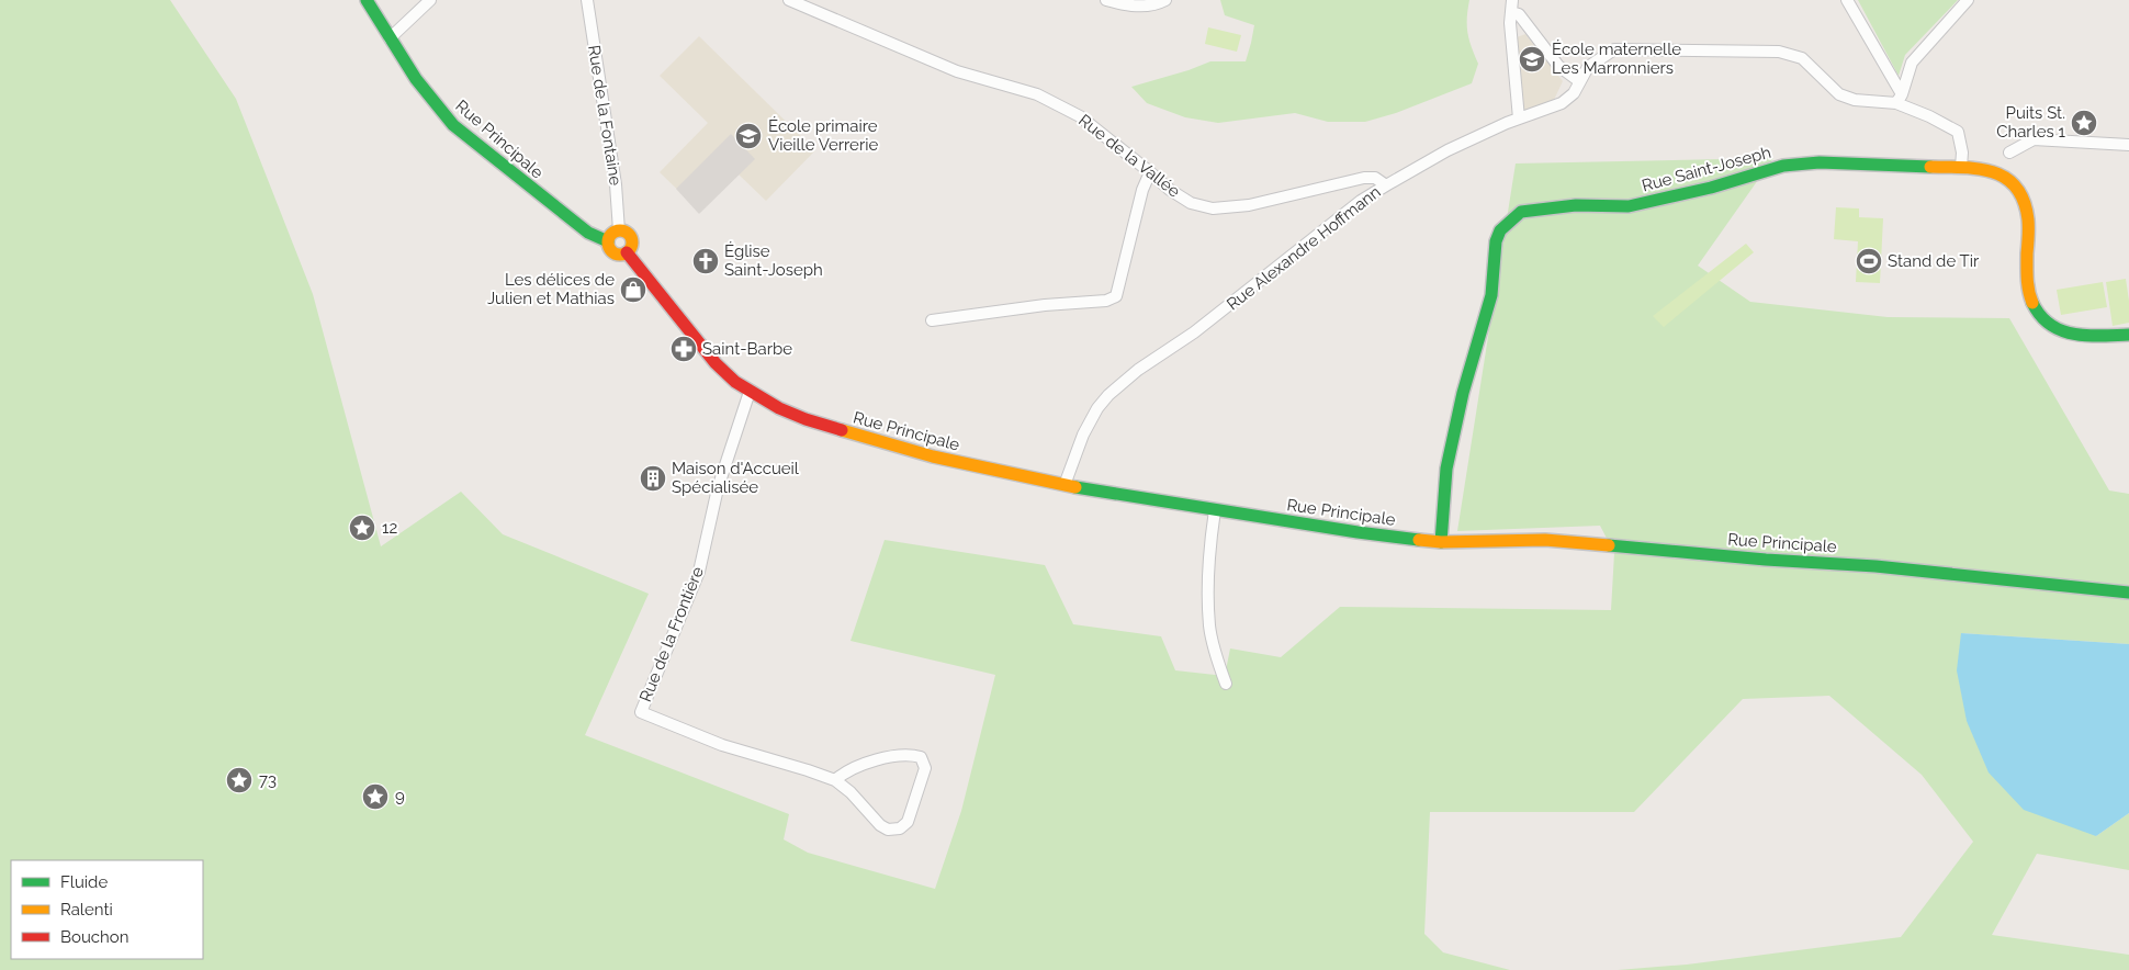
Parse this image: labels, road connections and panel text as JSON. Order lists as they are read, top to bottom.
{
  "streets": {
    "street": [
      "Rue de la Fontaine",
      "Rue Principale",
      "Rue de la Vallée",
      "Rue Saint-Joseph",
      "Rue Alexandre Hoffmann",
      "Rue de la Frontière"
    ]
  },
  "crossings": [
    ["Rue de la Fontaine", "Rue Principale"],
    ["Rue Principale", "Rue Saint-Joseph"],
    ["Rue Principale", "Rue Alexandre Hoffmann"],
    ["Rue Principale", "Rue de la Frontière"],
    ["Rue de la Vallée", "Rue Alexandre Hoffmann"],
    ["Rue Saint-Joseph", "Rue Alexandre Hoffmann"]
  ],
  "places": {
    "school or university": ["École maternelle Les Marronniers", "École primaire Vieille Verrerie"],
    "place": [
      "Puits St. Charles 1",
      "12",
      "73",
      "9"
    ],
    "church": ["Église Saint-Joseph"],
    "sports": ["Stand de Tir"],
    "shop": ["Les délices de Julien et Mathias"],
    "pharmacy": ["Saint-Barbe"],
    "building": ["Maison d'Accueil Spécialisée"]
  },
  "legend": ["Fluide", "Ralenti", "Bouchon"]
}
